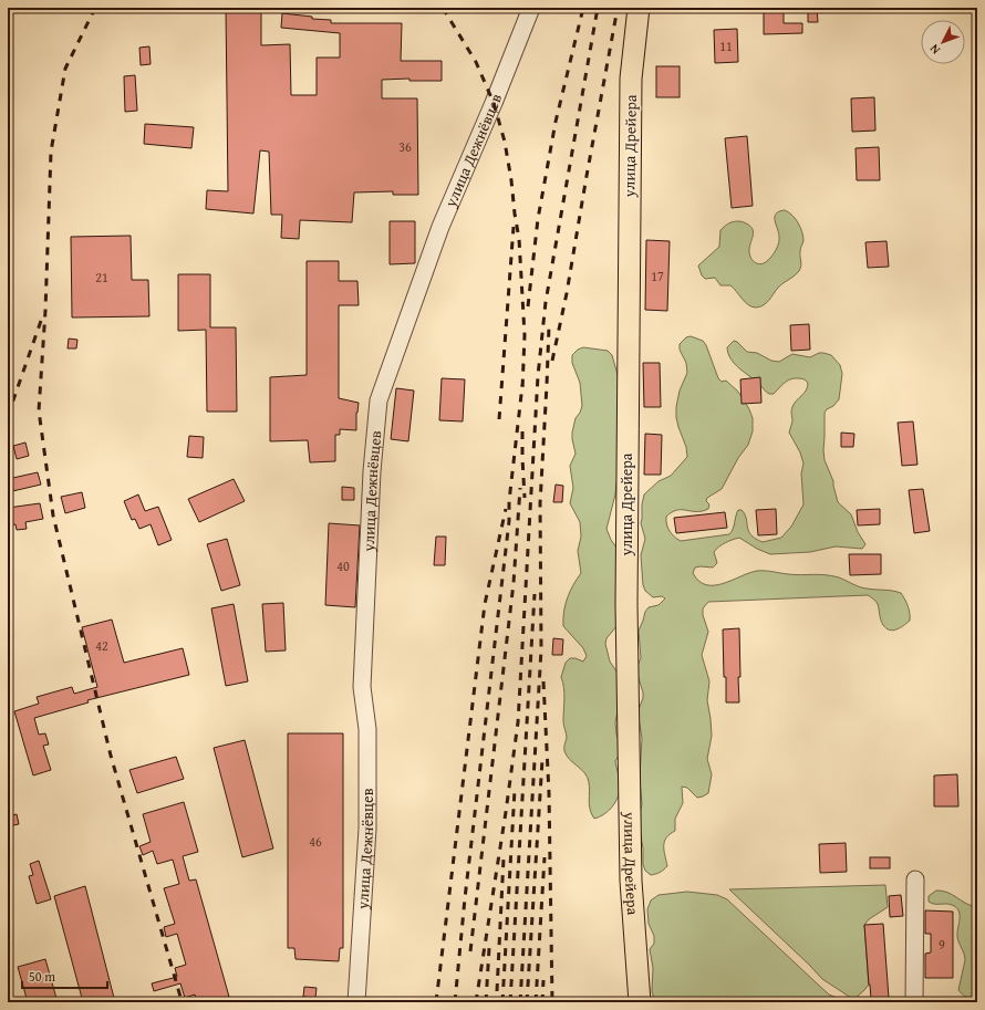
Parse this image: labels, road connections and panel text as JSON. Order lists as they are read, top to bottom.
{
  "streets": {
    "main road": ["улица Дрейера"],
    "street": ["улица Дежнёвцев"]
  },
  "house_numbers": [
    "11",
    "36",
    "17",
    "21",
    "40",
    "42",
    "46",
    "9"
  ],
  "scale_bar": "50 m",
  "north": "bottom left"
}
